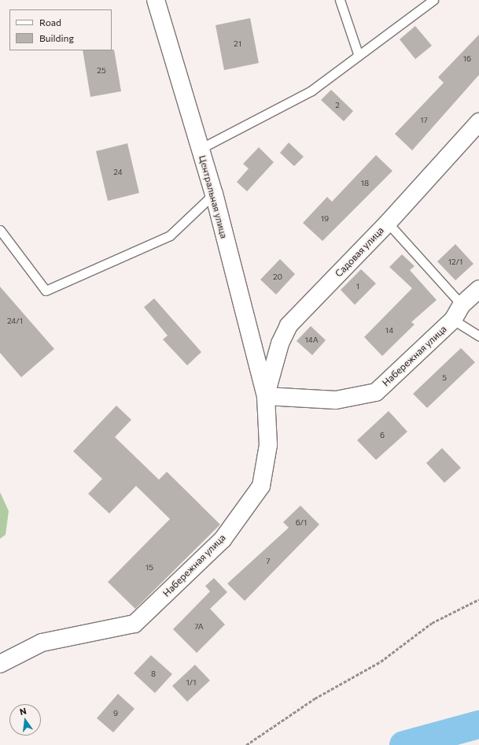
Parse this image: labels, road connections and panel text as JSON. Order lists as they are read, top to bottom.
{
  "streets": {
    "street": ["Центральная улица", "Садовая улица", "Набережная улица"]
  },
  "crossings": [
    ["Центральная улица", "Садовая улица"],
    ["Центральная улица", "Набережная улица"],
    ["Садовая улица", "Набережная улица"]
  ],
  "house_numbers": [
    "21",
    "16",
    "25",
    "2",
    "17",
    "24",
    "18",
    "19",
    "12/1",
    "20",
    "1",
    "24/1",
    "14",
    "14А",
    "5",
    "6",
    "6/1",
    "7",
    "15",
    "7А",
    "8",
    "1/1",
    "9"
  ],
  "legend": ["Road", "Building"],
  "north": "top"
}
